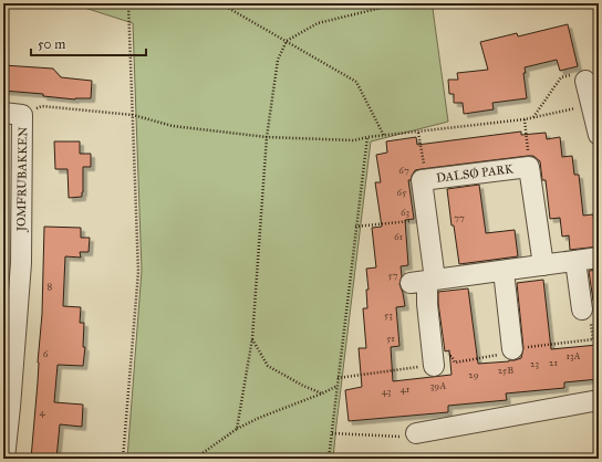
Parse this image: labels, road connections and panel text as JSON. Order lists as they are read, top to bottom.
{
  "streets": {
    "street": ["DALSØ PARK", "JOMFRUBAKKEN"]
  },
  "house_numbers": [
    "67",
    "65",
    "63",
    "77",
    "61",
    "57",
    "8",
    "53",
    "51",
    "6",
    "13A",
    "21",
    "23",
    "25B",
    "29",
    "39A",
    "41",
    "43",
    "4"
  ],
  "scale_bar": "50 m"
}
